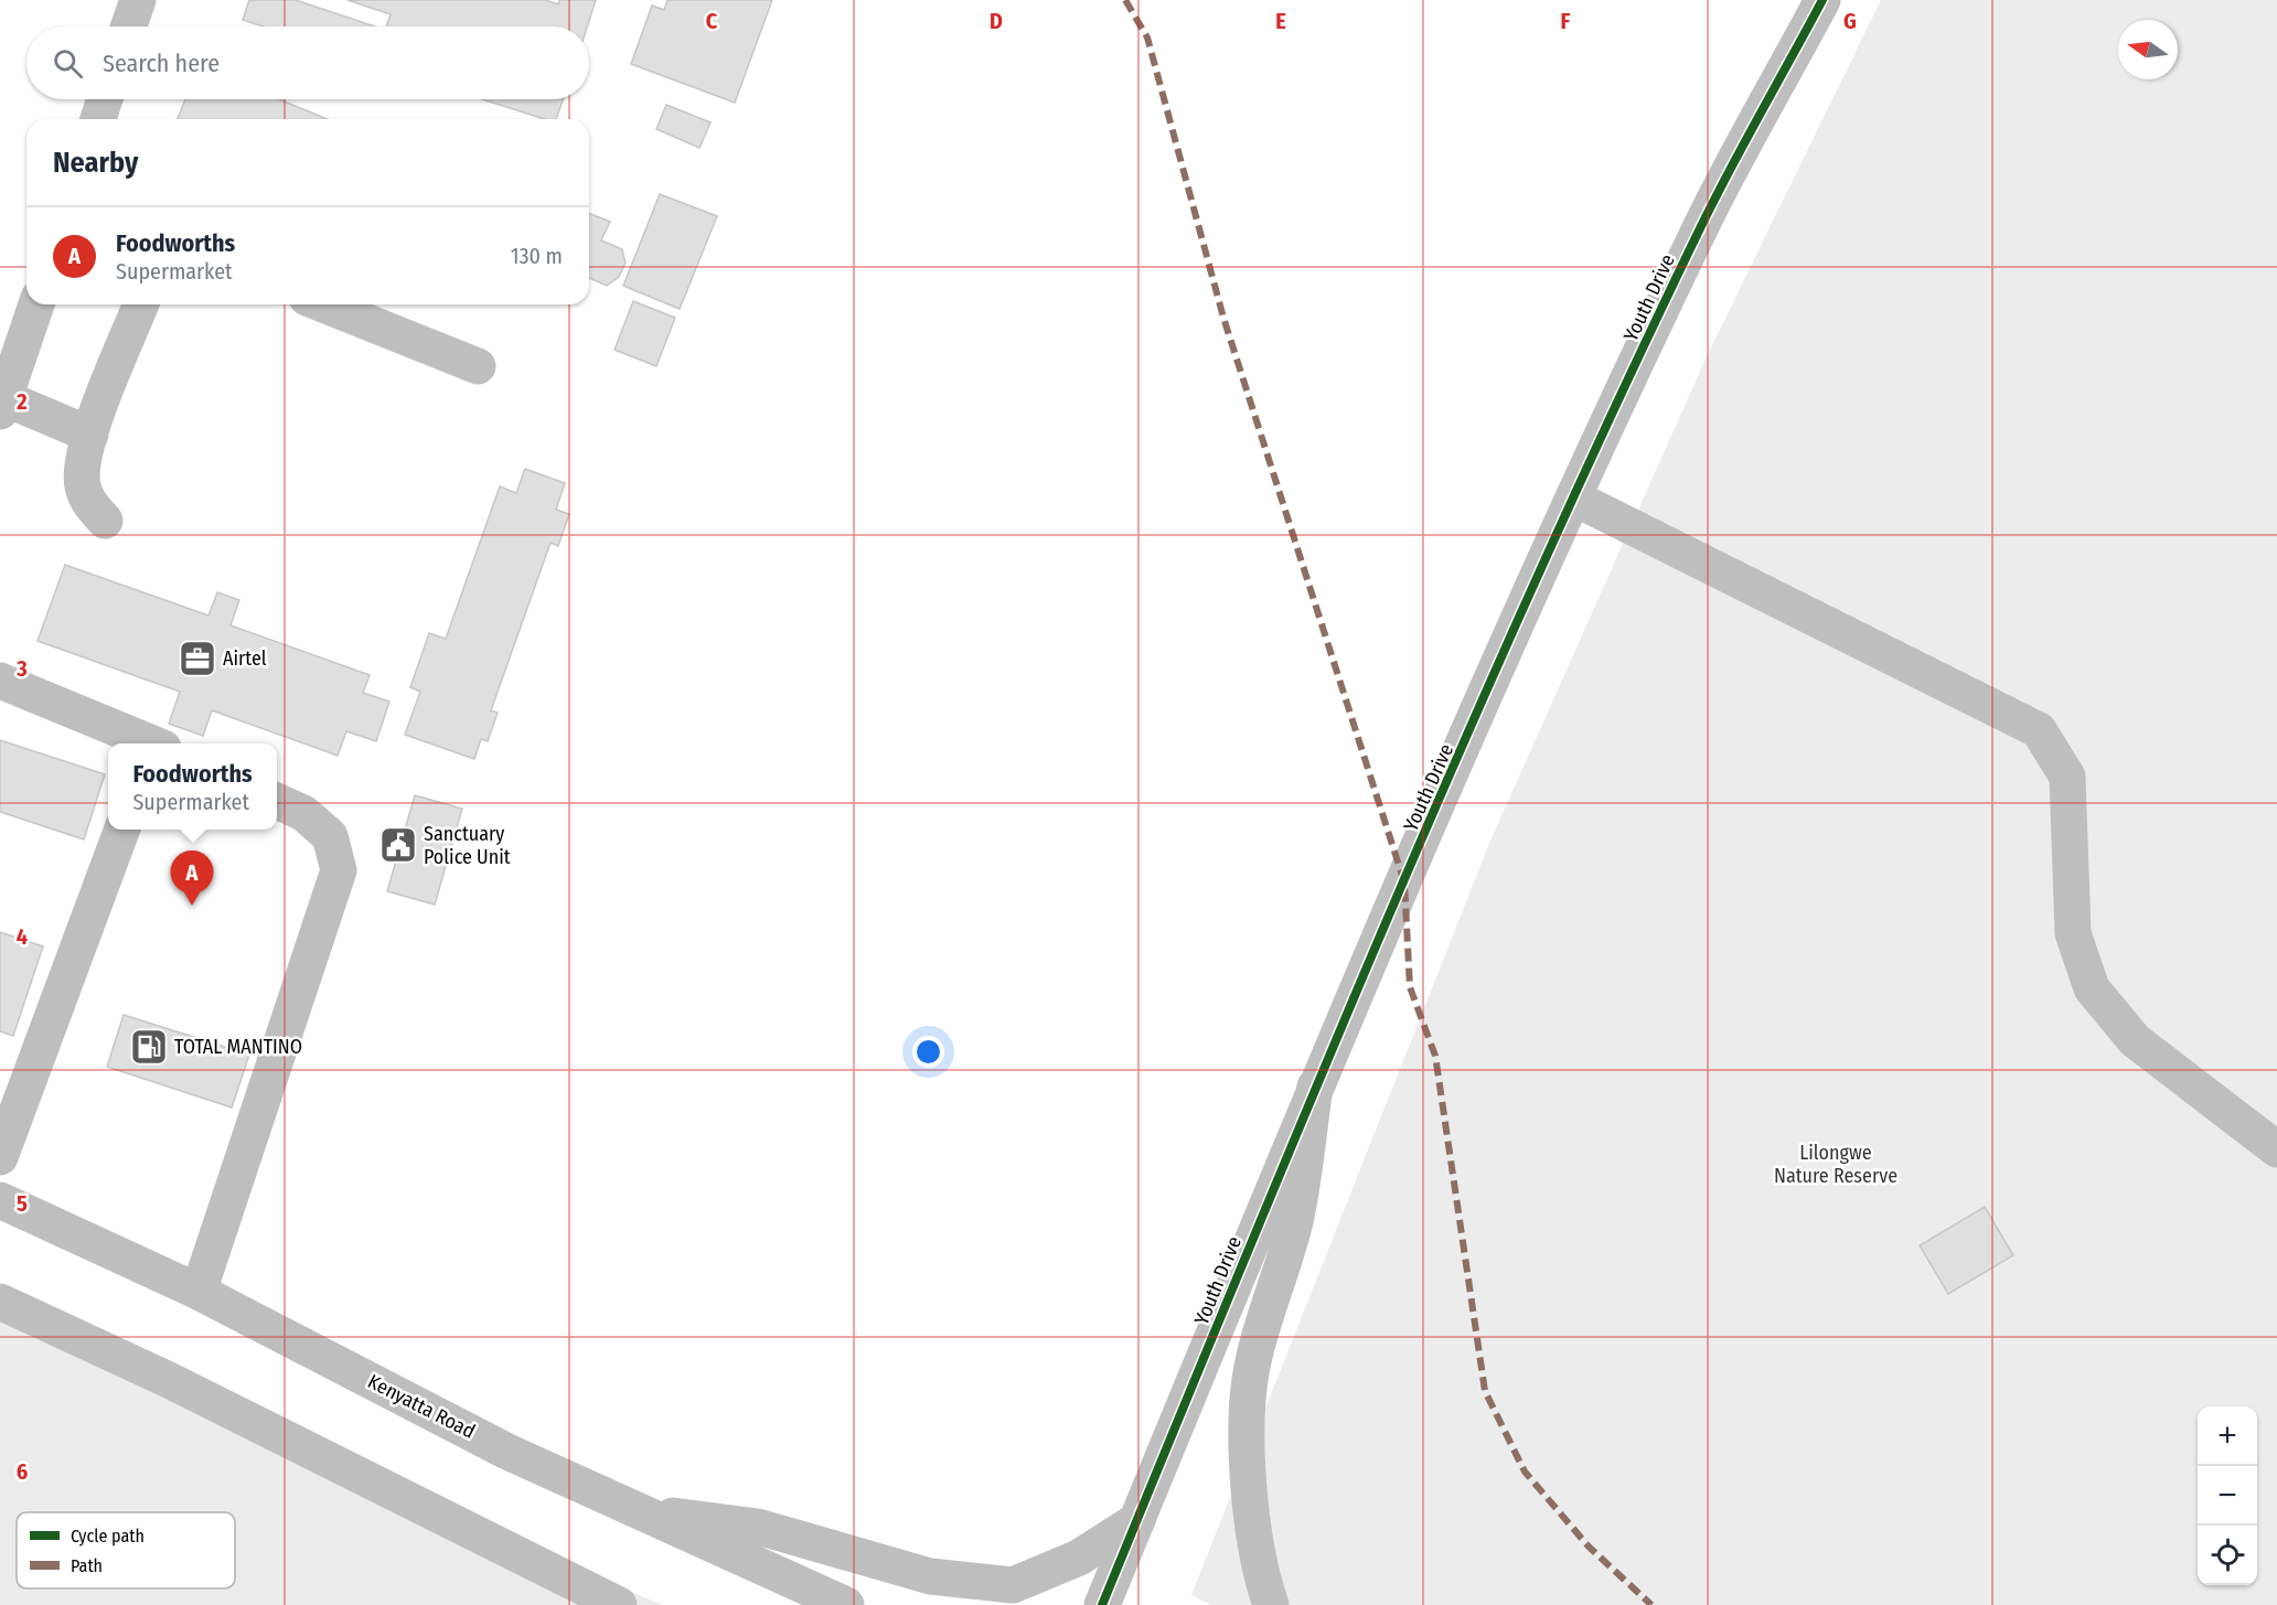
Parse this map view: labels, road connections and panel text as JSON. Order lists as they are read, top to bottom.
{
  "streets": {
    "main road": ["Youth Drive", "Kenyatta Road"]
  },
  "parks": ["Lilongwe Nature Reserve"],
  "places": {
    "office": ["Airtel"],
    "public building": ["Sanctuary Police Unit"],
    "fuel station": ["TOTAL MANTINO"]
  },
  "legend": ["Cycle path", "Path"],
  "north": "left",
  "page": {
    "search": "Search here",
    "heading": "Nearby",
    "list": [
      {
        "mark": "A",
        "name": "Foodworths",
        "note": "Supermarket",
        "value": "130 m"
      }
    ],
    "popup": ["Foodworths", "Supermarket"],
    "pins": "A",
    "map_buttons": ["+", "−"]
  },
  "grid": {
    "columns": [
      "C",
      "D",
      "E",
      "F",
      "G"
    ],
    "rows": [
      "2",
      "3",
      "4",
      "5",
      "6"
    ]
  }
}
